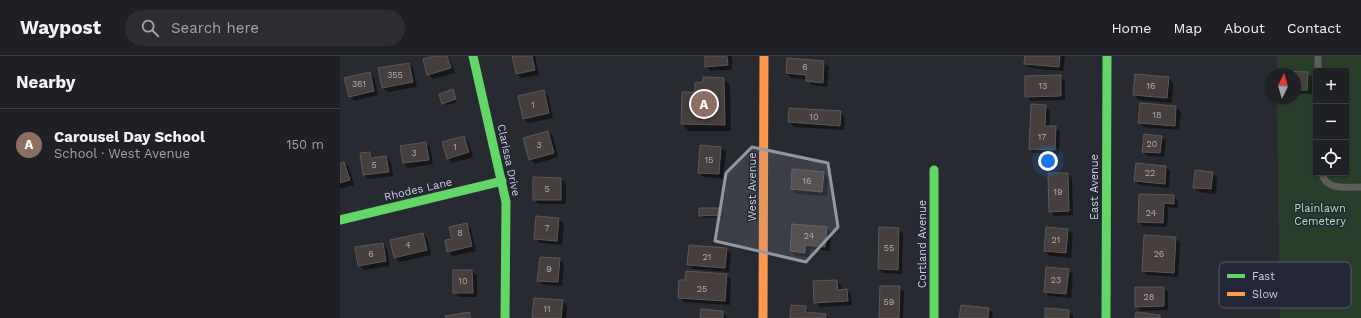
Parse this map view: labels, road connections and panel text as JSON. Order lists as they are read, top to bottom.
{
  "streets": {
    "street": [
      "Clarissa Drive",
      "West Avenue",
      "East Avenue",
      "Rhodes Lane",
      "Cortland Avenue"
    ]
  },
  "crossings": [
    ["Clarissa Drive", "Rhodes Lane"]
  ],
  "parks": ["Plainlawn Cemetery"],
  "house_numbers": [
    "6",
    "355",
    "361",
    "13",
    "16",
    "1",
    "18",
    "10",
    "17",
    "20",
    "3",
    "1",
    "3",
    "15",
    "5",
    "22",
    "16",
    "5",
    "19",
    "24",
    "7",
    "8",
    "24",
    "21",
    "4",
    "55",
    "6",
    "26",
    "21",
    "9",
    "23",
    "10",
    "25",
    "28",
    "59",
    "11"
  ],
  "legend": ["Fast", "Slow"],
  "north": "top",
  "page": {
    "header": "Waypost",
    "search": "Search here",
    "nav": [
      "Home",
      "Map",
      "About",
      "Contact"
    ],
    "heading": "Nearby",
    "map_buttons": ["+", "−"],
    "pins": "A",
    "list": [
      {
        "mark": "A",
        "name": "Carousel Day School",
        "note": "School · West Avenue",
        "value": "150 m"
      }
    ]
  }
}
